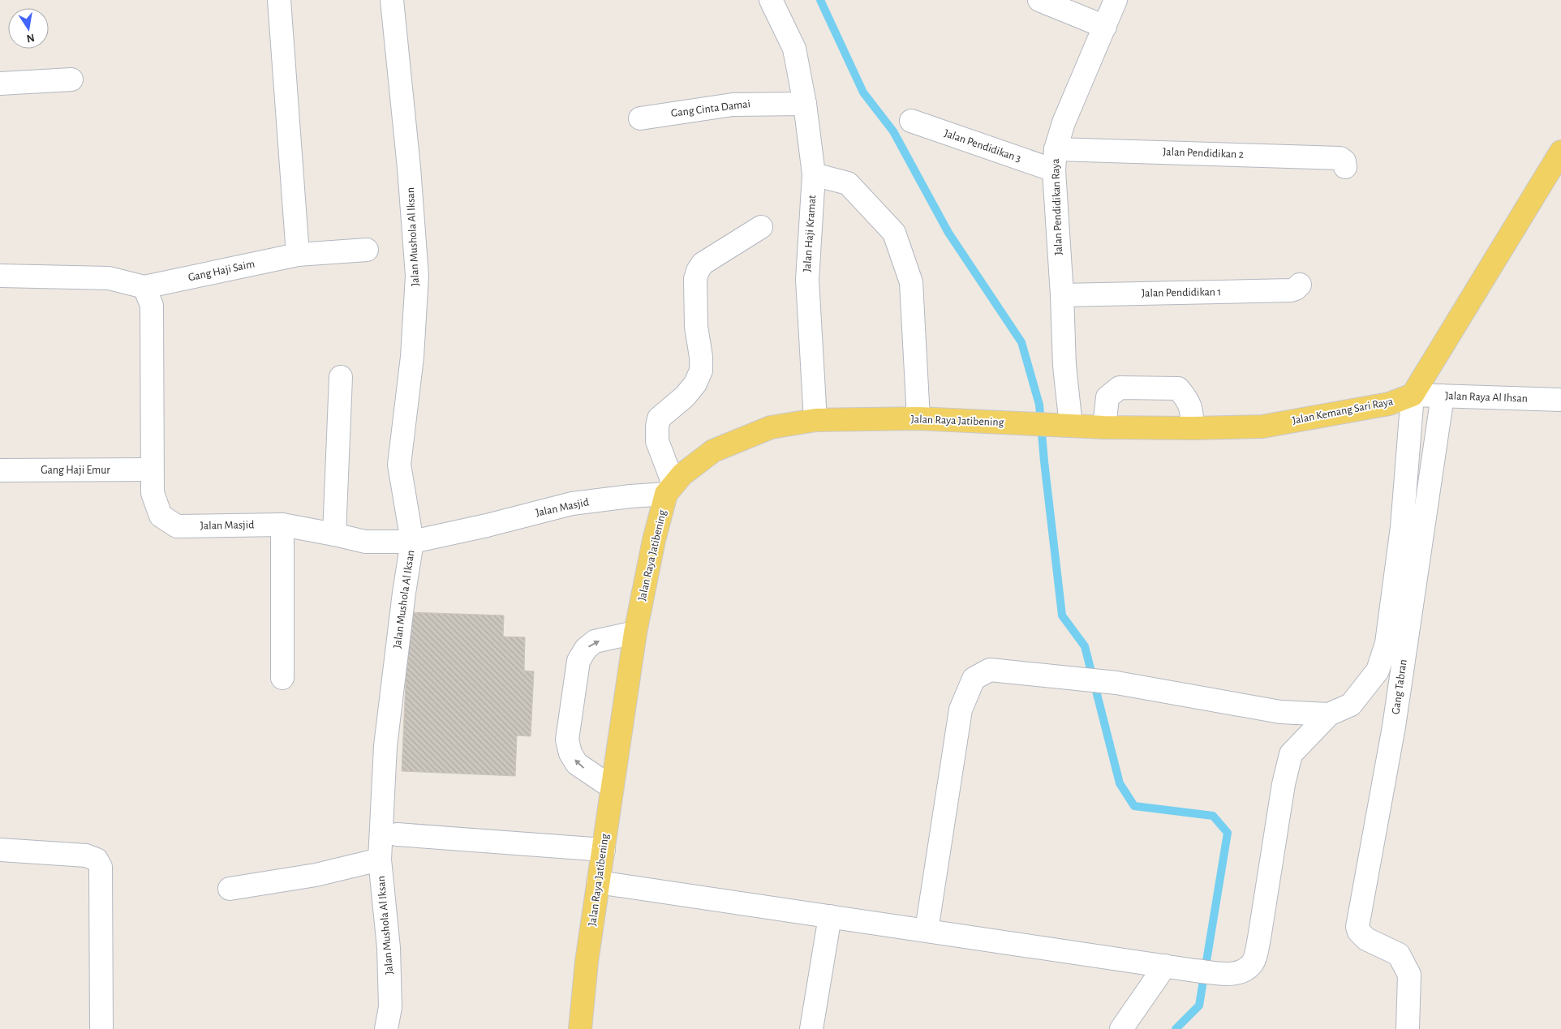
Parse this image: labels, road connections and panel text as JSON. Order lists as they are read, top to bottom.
{
  "streets": {
    "main road": ["Jalan Kemang Sari Raya", "Jalan Raya Jatibening"],
    "street": [
      "Gang Cinta Damai",
      "Jalan Pendidikan 3",
      "Jalan Pendidikan 2",
      "Jalan Pendidikan Raya",
      "Jalan Haji Kramat",
      "Jalan Mushola Al Iksan",
      "Gang Haji Saim",
      "Jalan Pendidikan 1",
      "Jalan Raya Al Ihsan",
      "Gang Haji Emur",
      "Jalan Masjid",
      "Gang Tabran"
    ]
  },
  "crossings": [
    ["Gang Cinta Damai", "Jalan Haji Kramat"],
    ["Jalan Pendidikan 3", "Jalan Pendidikan Raya"],
    ["Jalan Pendidikan 2", "Jalan Pendidikan Raya"],
    ["Jalan Pendidikan Raya", "Jalan Pendidikan 1"],
    ["Jalan Pendidikan Raya", "Jalan Kemang Sari Raya"],
    ["Jalan Pendidikan Raya", "Jalan Raya Jatibening"],
    ["Jalan Haji Kramat", "Jalan Raya Jatibening"],
    ["Jalan Mushola Al Iksan", "Jalan Masjid"],
    ["Gang Haji Saim", "Jalan Masjid"],
    ["Jalan Raya Al Ihsan", "Jalan Kemang Sari Raya"],
    ["Jalan Raya Al Ihsan", "Gang Tabran"],
    ["Jalan Kemang Sari Raya", "Jalan Raya Jatibening"],
    ["Jalan Raya Jatibening", "Jalan Masjid"],
    ["Gang Haji Emur", "Jalan Masjid"]
  ],
  "north": "bottom"
}
